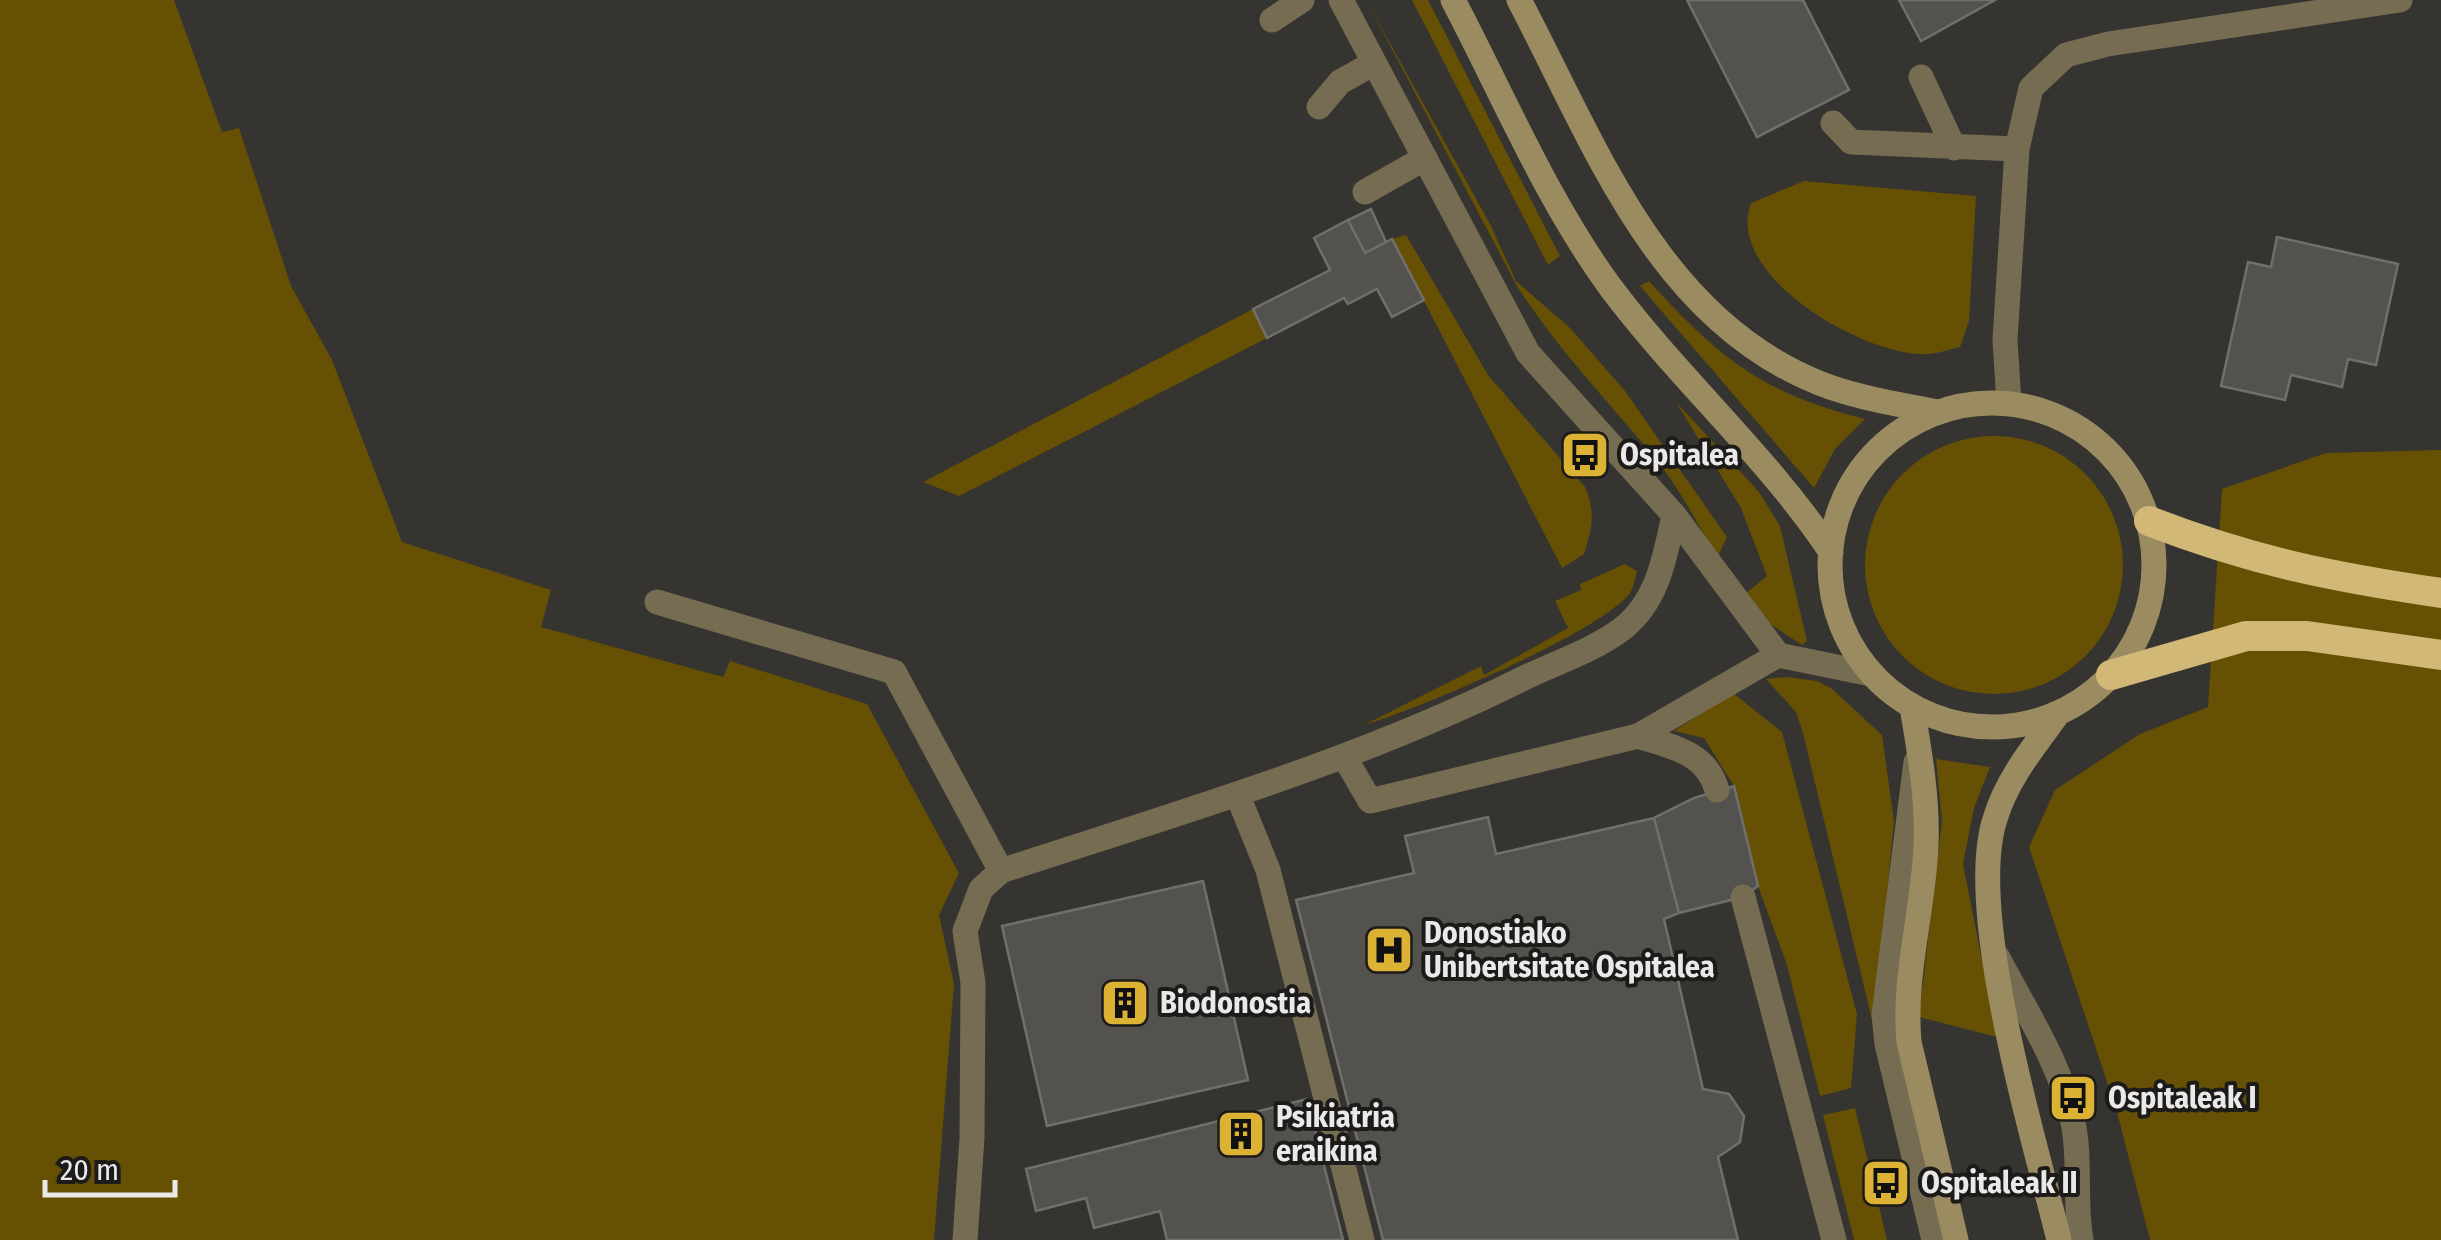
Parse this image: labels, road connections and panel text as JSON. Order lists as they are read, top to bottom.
{
  "places": {
    "bus stop": ["Ospitalea", "Ospitaleak I", "Ospitaleak II"],
    "hospital": ["Donostiako Unibertsitate Ospitalea"],
    "building": ["Biodonostia", "Psikiatria eraikina"]
  },
  "scale_bar": "20 m"
}
